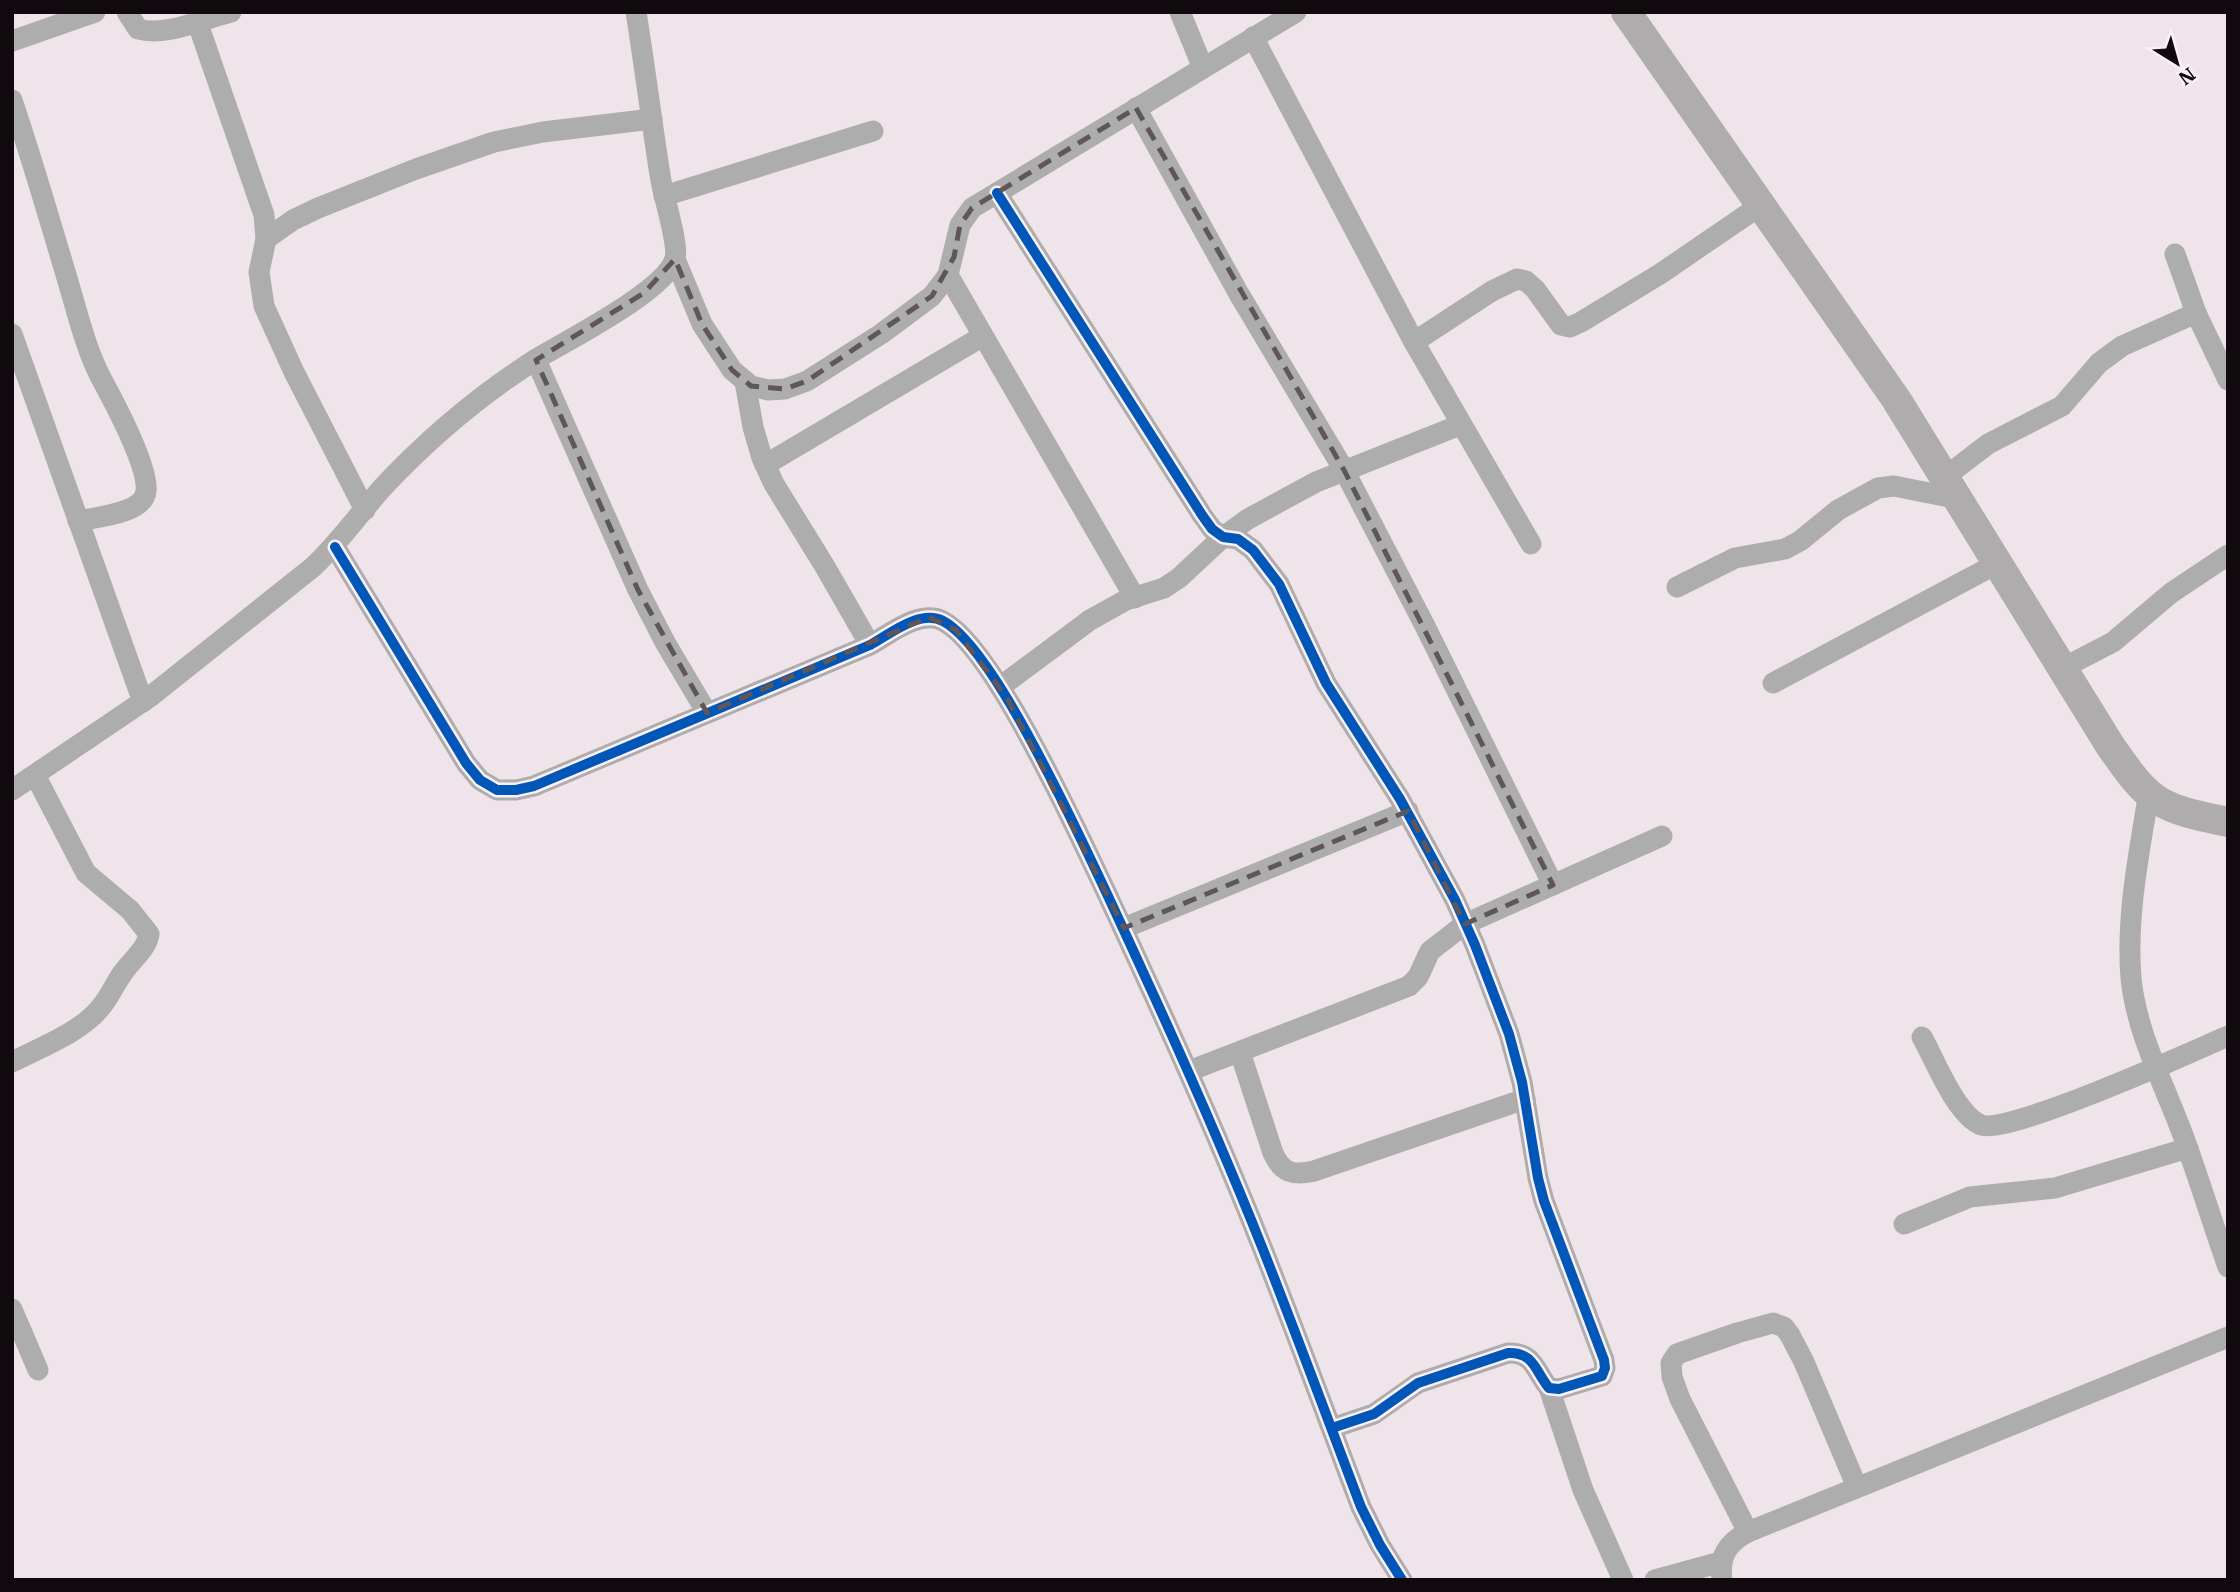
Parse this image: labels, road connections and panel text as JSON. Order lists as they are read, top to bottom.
{
  "north": "bottom right"
}
